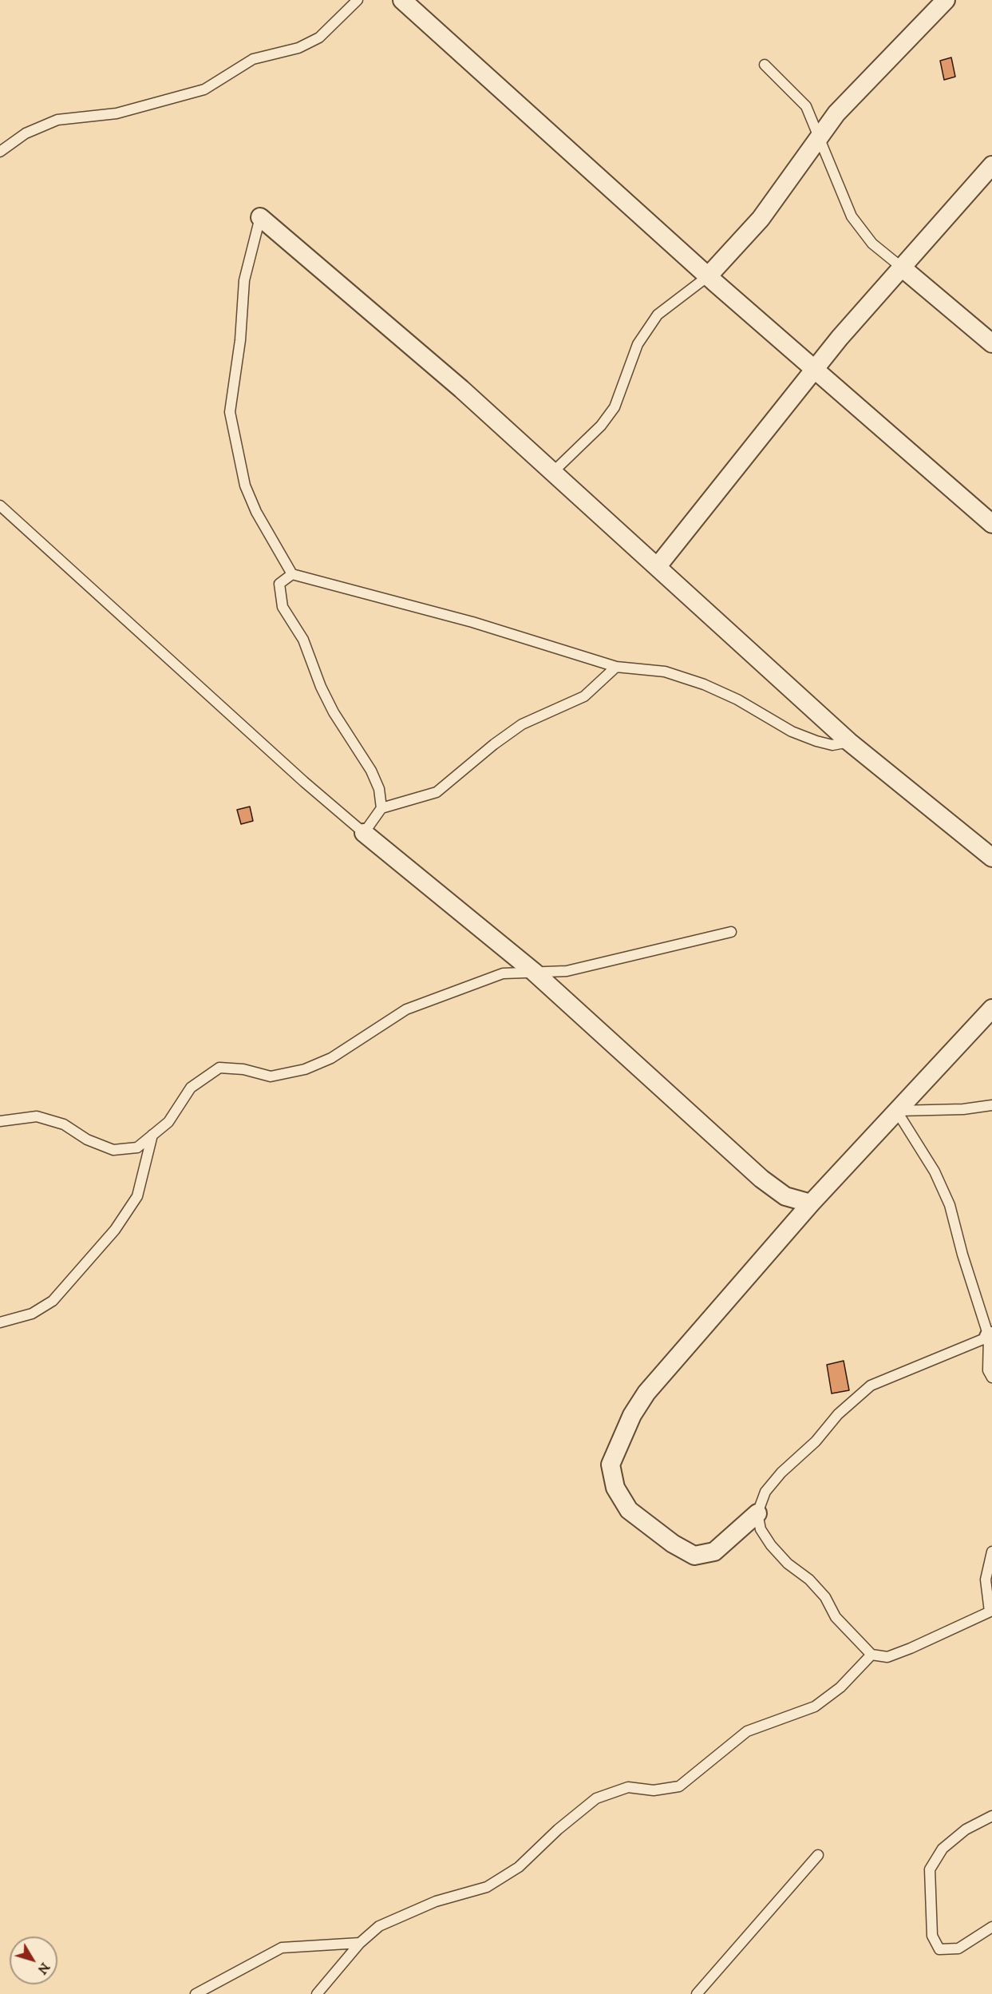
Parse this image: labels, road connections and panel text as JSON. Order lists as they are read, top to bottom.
{
  "north": "bottom right"
}
